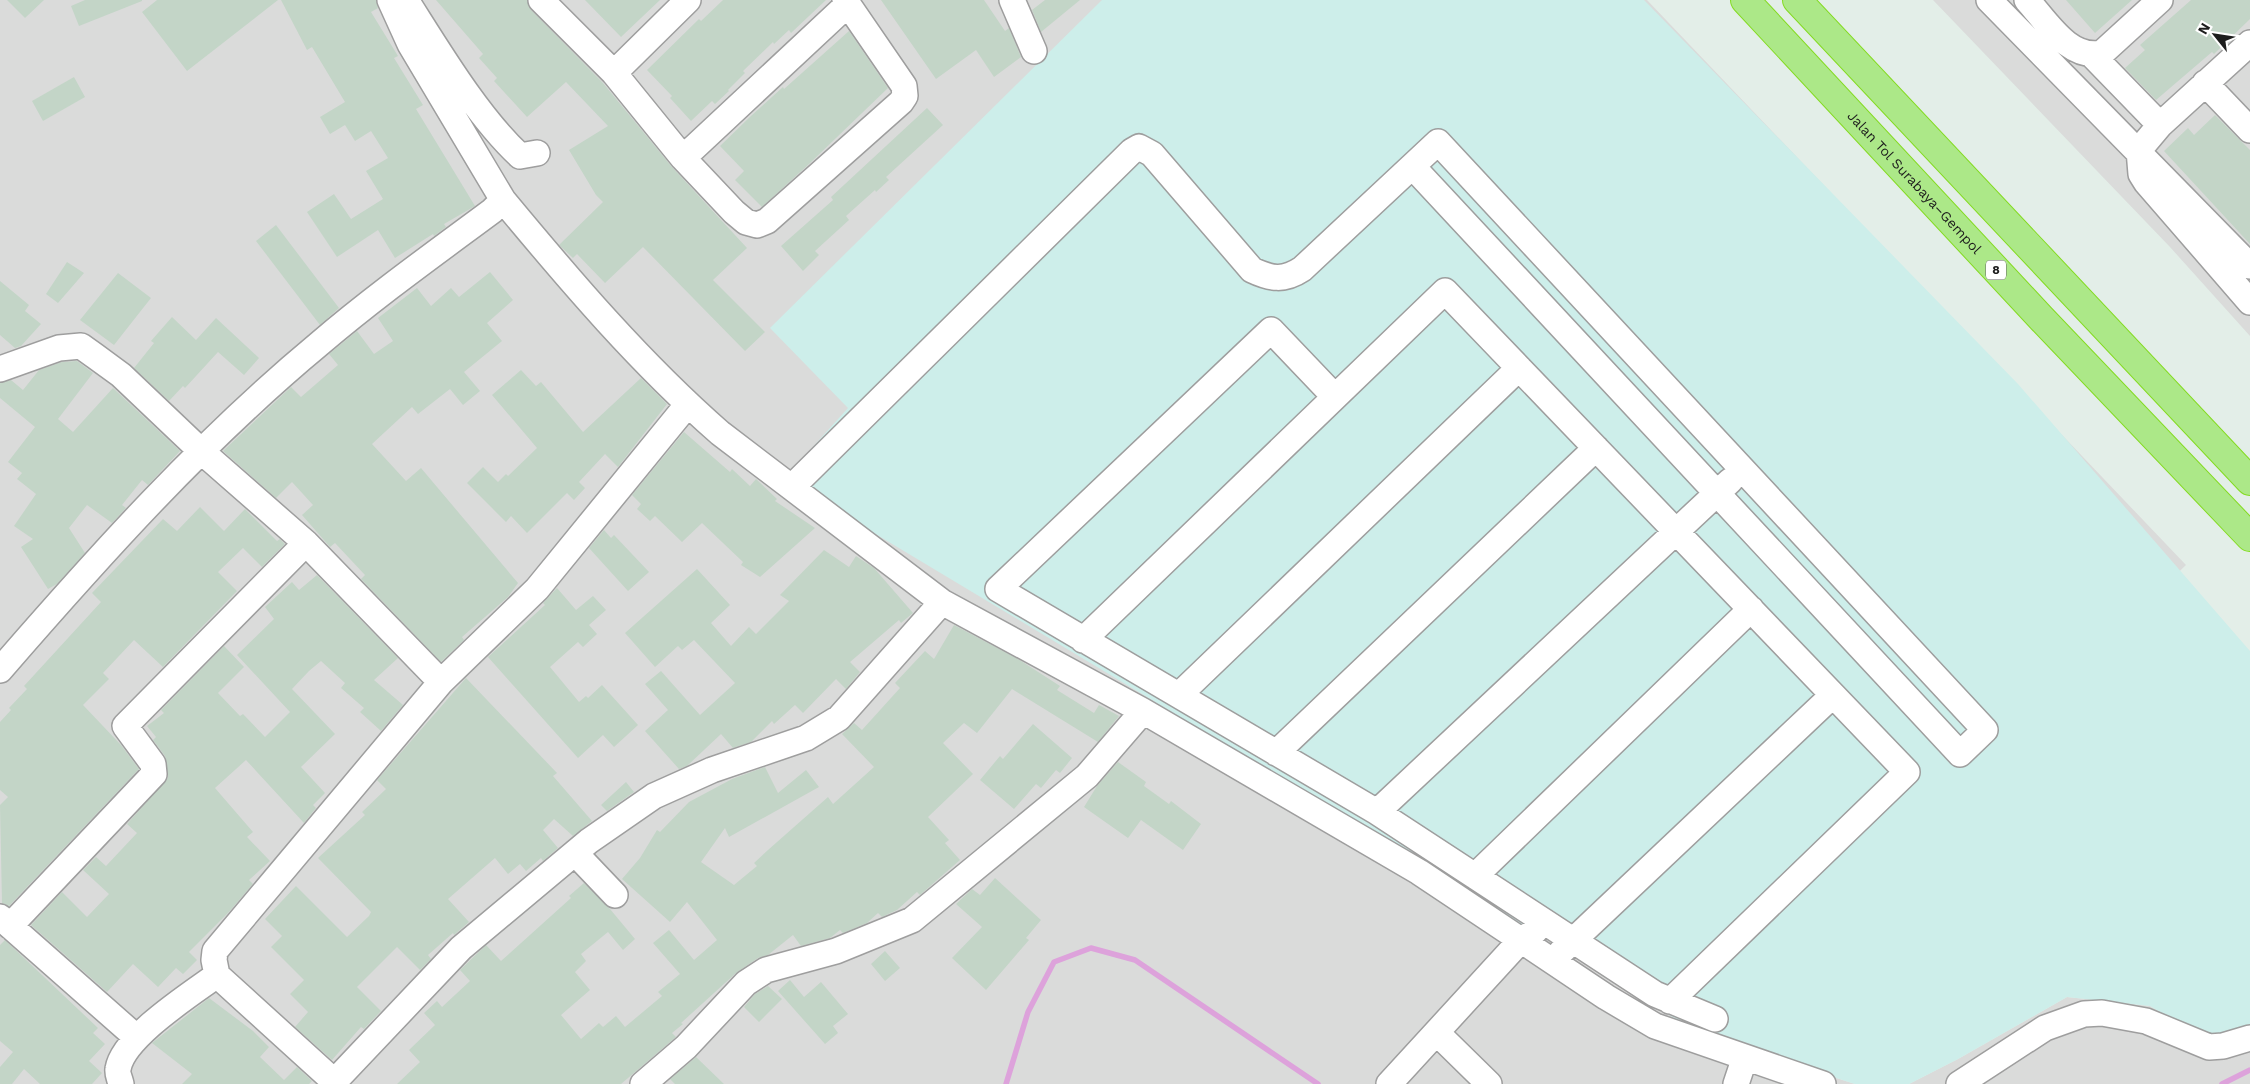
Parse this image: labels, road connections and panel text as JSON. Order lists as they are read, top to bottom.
{
  "streets": {
    "highway": ["Jalan Tol Surabaya–Gempol", "8"]
  },
  "north": "top left"
}
